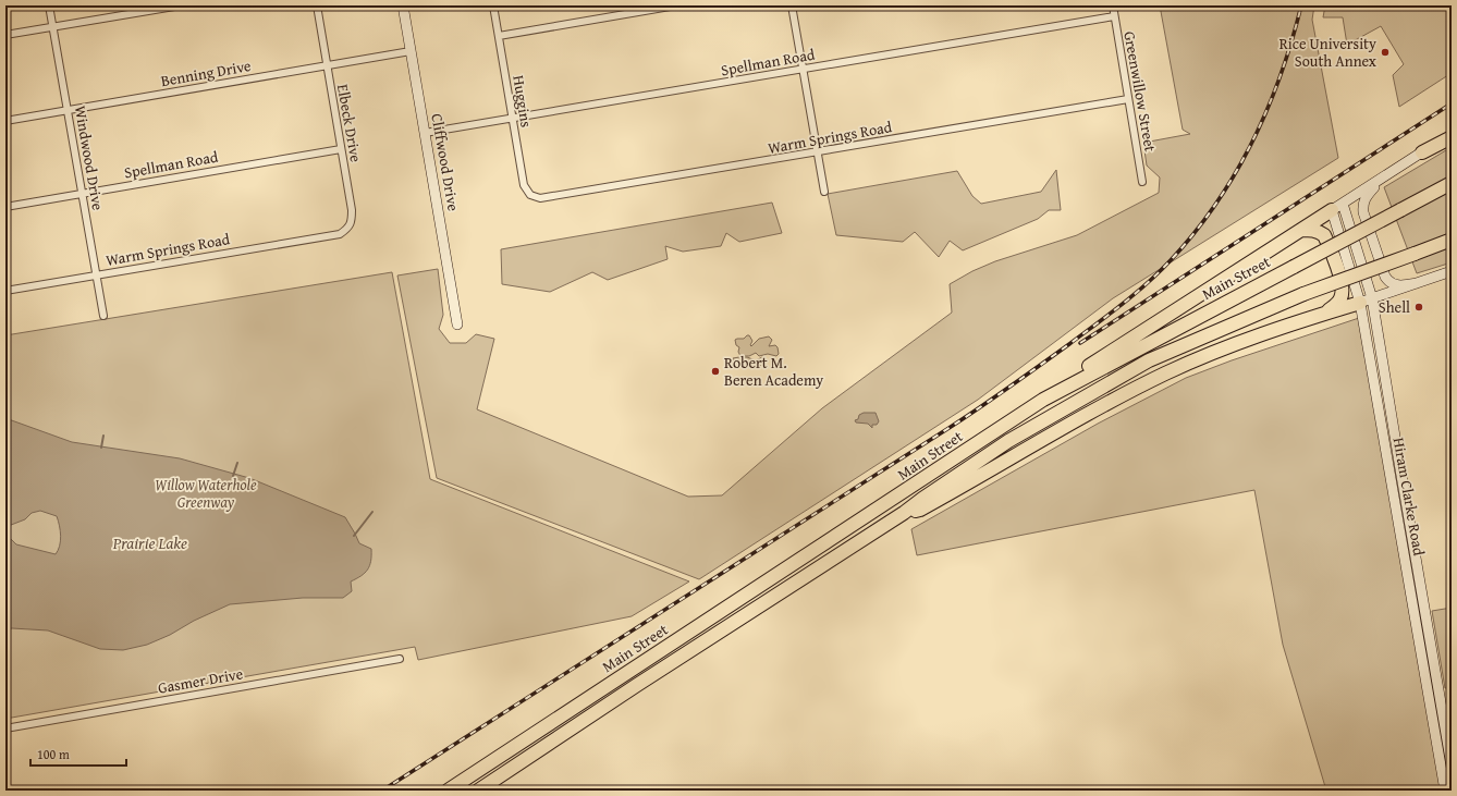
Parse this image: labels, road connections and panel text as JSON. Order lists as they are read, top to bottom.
{
  "streets": {
    "highway": ["Main Street"],
    "main road": ["Cliffwood Drive", "Hiram Clarke Road"],
    "street": [
      "Spellman Road",
      "Benning Drive",
      "Greenwillow Street",
      "Huggins",
      "Elbeck Drive",
      "Warm Springs Road",
      "Windwood Drive",
      "Gasmer Drive"
    ]
  },
  "crossings": [
    ["Spellman Road", "Greenwillow Street"],
    ["Spellman Road", "Huggins"],
    ["Spellman Road", "Elbeck Drive"],
    ["Spellman Road", "Windwood Drive"],
    ["Spellman Road", "Cliffwood Drive"],
    ["Benning Drive", "Elbeck Drive"],
    ["Benning Drive", "Windwood Drive"],
    ["Benning Drive", "Cliffwood Drive"],
    ["Greenwillow Street", "Warm Springs Road"],
    ["Huggins", "Warm Springs Road"],
    ["Elbeck Drive", "Warm Springs Road"],
    ["Warm Springs Road", "Windwood Drive"]
  ],
  "water": ["Prairie Lake"],
  "parks": ["Willow Waterhole Greenway"],
  "places": ["Rice University South Annex", "Shell", "Robert M. Beren Academy"],
  "scale_bar": "100 m"
}
